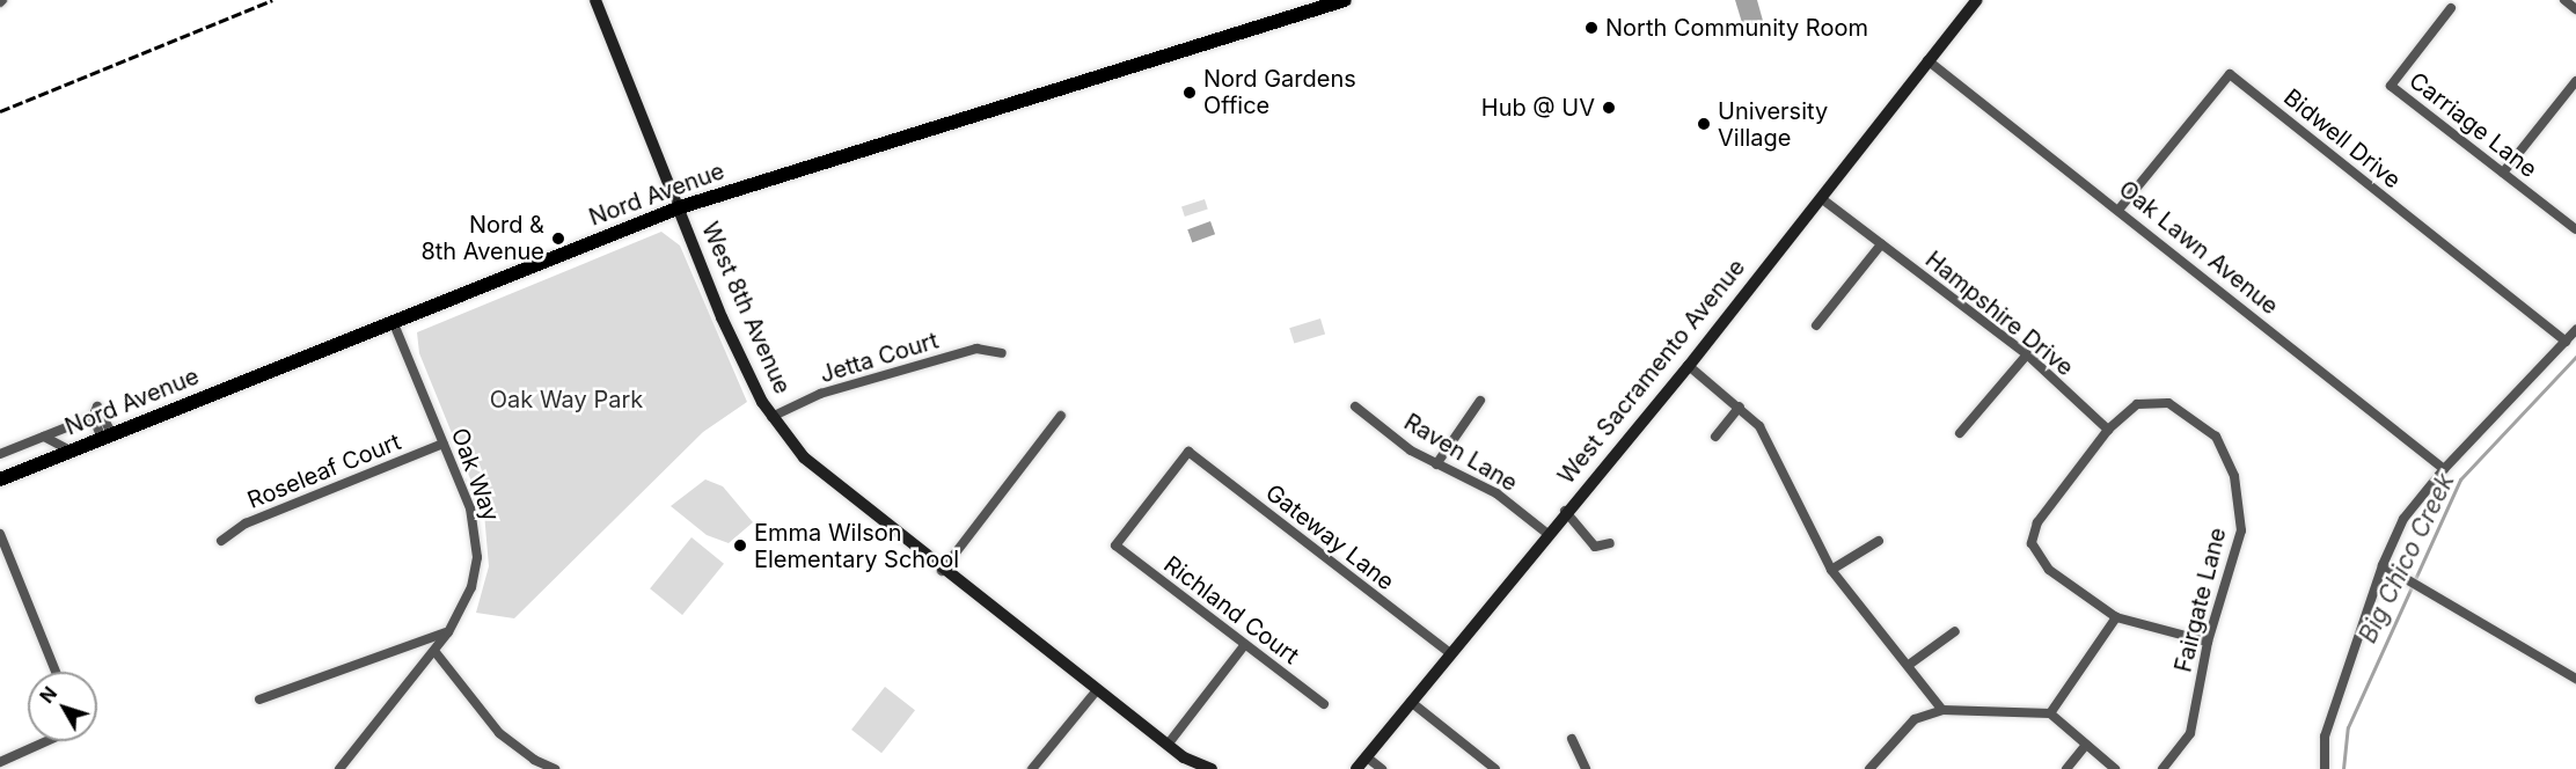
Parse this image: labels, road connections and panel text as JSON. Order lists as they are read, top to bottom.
{
  "streets": {
    "main road": ["Nord Avenue"],
    "street": [
      "Carriage Lane",
      "Bidwell Drive",
      "Oak Lawn Avenue",
      "West 8th Avenue",
      "Hampshire Drive",
      "Jetta Court",
      "West Sacramento Avenue",
      "Raven Lane",
      "Roseleaf Court",
      "Oak Way",
      "Gateway Lane",
      "Fairgate Lane",
      "Richland Court"
    ]
  },
  "crossings": [
    ["Bidwell Drive", "Oak Lawn Avenue"],
    ["Nord Avenue", "West 8th Avenue"],
    ["Nord Avenue", "Oak Way"],
    ["Oak Lawn Avenue", "West Sacramento Avenue"],
    ["West 8th Avenue", "Jetta Court"],
    ["Hampshire Drive", "West Sacramento Avenue"],
    ["Hampshire Drive", "Fairgate Lane"],
    ["West Sacramento Avenue", "Raven Lane"],
    ["West Sacramento Avenue", "Gateway Lane"],
    ["Roseleaf Court", "Oak Way"],
    ["Gateway Lane", "Richland Court"]
  ],
  "water": ["Big Chico Creek"],
  "parks": ["Oak Way Park"],
  "places": [
    "North Community Room",
    "Nord Gardens Office",
    "Hub @ UV",
    "University Village",
    "Nord & 8th Avenue",
    "Emma Wilson Elementary School"
  ],
  "north": "top left"
}
